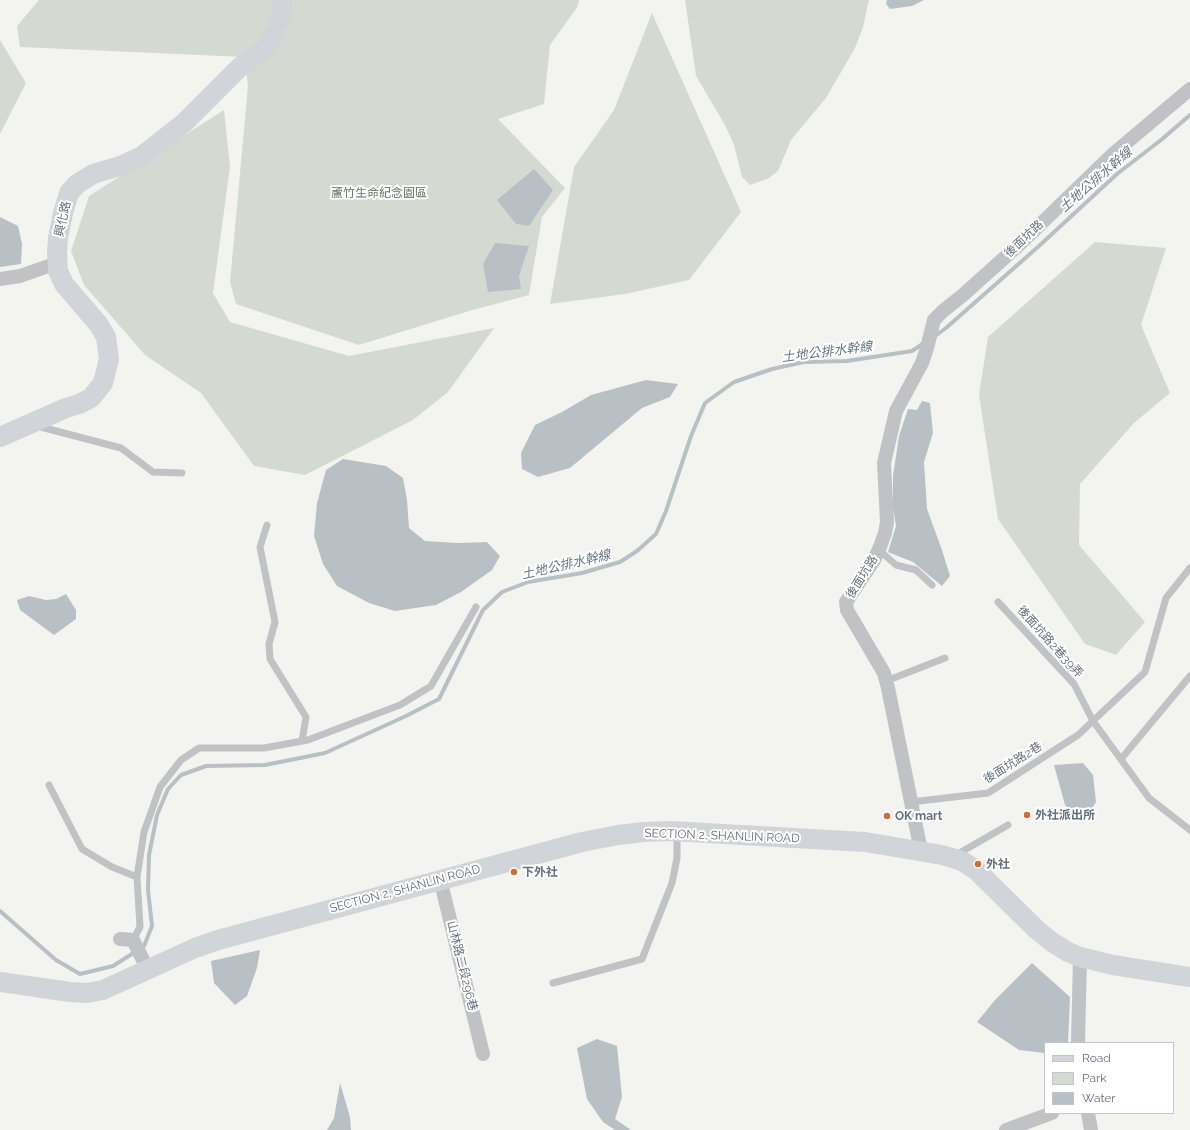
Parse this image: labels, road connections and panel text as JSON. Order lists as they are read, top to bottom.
{
  "streets": {
    "main road": ["興化路", "SECTION 2, SHANLIN ROAD"],
    "street": ["後面坑路", "山林路二段296巷"],
    "lane": ["後面坑路2巷39弄", "後面坑路2巷"]
  },
  "crossings": [
    ["後面坑路", "後面坑路2巷"],
    ["後面坑路", "SECTION 2, SHANLIN ROAD"],
    ["後面坑路2巷39弄", "後面坑路2巷"],
    ["SECTION 2, SHANLIN ROAD", "山林路二段296巷"]
  ],
  "water": ["土地公排水幹線"],
  "parks": ["蘆竹生命紀念園區"],
  "places": [
    "外社派出所",
    "OK mart",
    "外社",
    "下外社"
  ],
  "legend": ["Road", "Park", "Water"]
}
